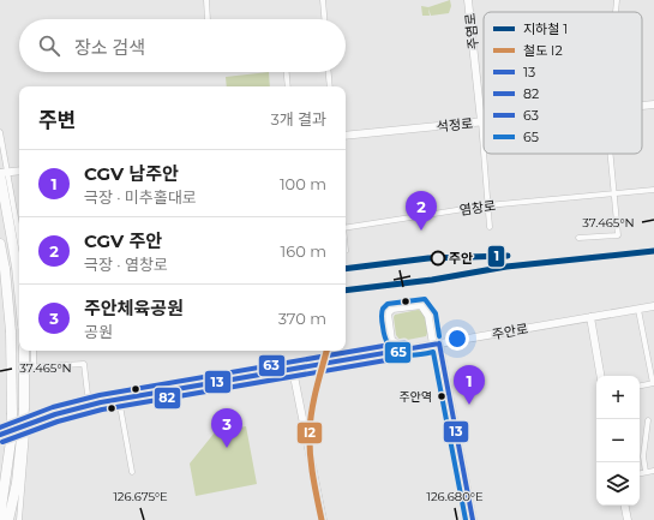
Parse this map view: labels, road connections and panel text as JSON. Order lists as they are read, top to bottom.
{
  "streets": {
    "main road": ["주염로", "석정로", "주안로"],
    "street": ["염창로"]
  },
  "crossings": [
    ["주염로", "석정로"],
    ["주염로", "염창로"]
  ],
  "places": ["주안", "주안역"],
  "lines": [
    "metro line 1",
    "transit line 65",
    "transit line 63",
    "transit line 13",
    "rail line I2",
    "transit line 82"
  ],
  "legend": [
    "지하철 1",
    "철도 I2",
    "13",
    "82",
    "63",
    "65"
  ],
  "page": {
    "search": "장소 검색",
    "heading": ["주변", "3개 결과"],
    "list": [
      {
        "mark": "1",
        "name": "CGV 남주안",
        "note": "극장 · 미추홀대로",
        "value": "100 m"
      },
      {
        "mark": "2",
        "name": "CGV 주안",
        "note": "극장 · 염창로",
        "value": "160 m"
      },
      {
        "mark": "3",
        "name": "주안체육공원",
        "note": "공원",
        "value": "370 m"
      }
    ],
    "pins": ["2", "1", "3"],
    "map_buttons": ["+", "−"]
  },
  "coordinates": ["37.465°N", "126.675°E", "126.680°E"]
}
